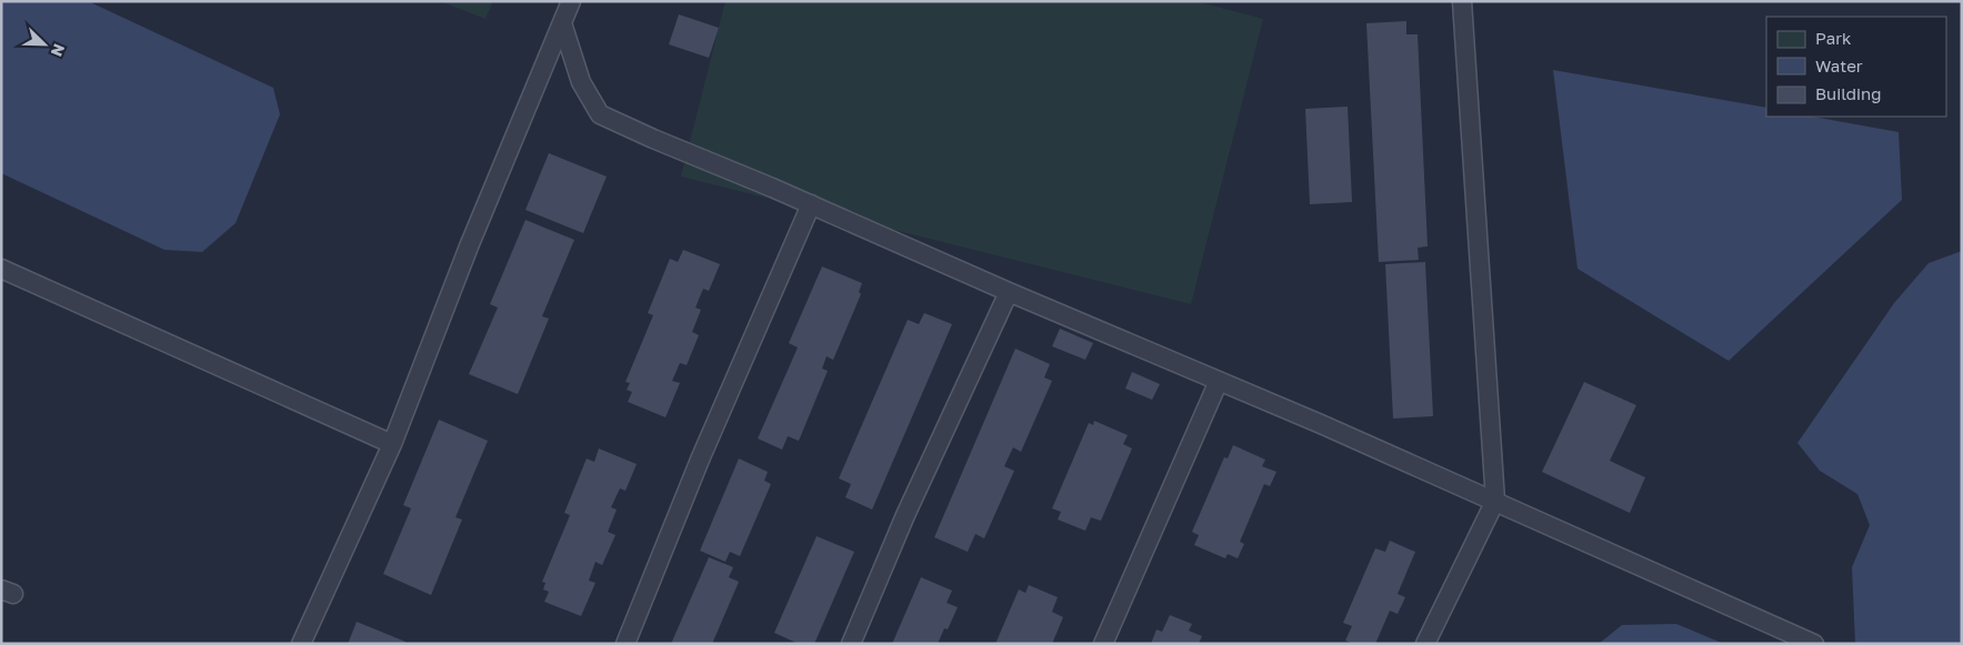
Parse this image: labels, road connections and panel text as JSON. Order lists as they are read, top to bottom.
{
  "legend": ["Park", "Water", "Building"],
  "north": "bottom right"
}
